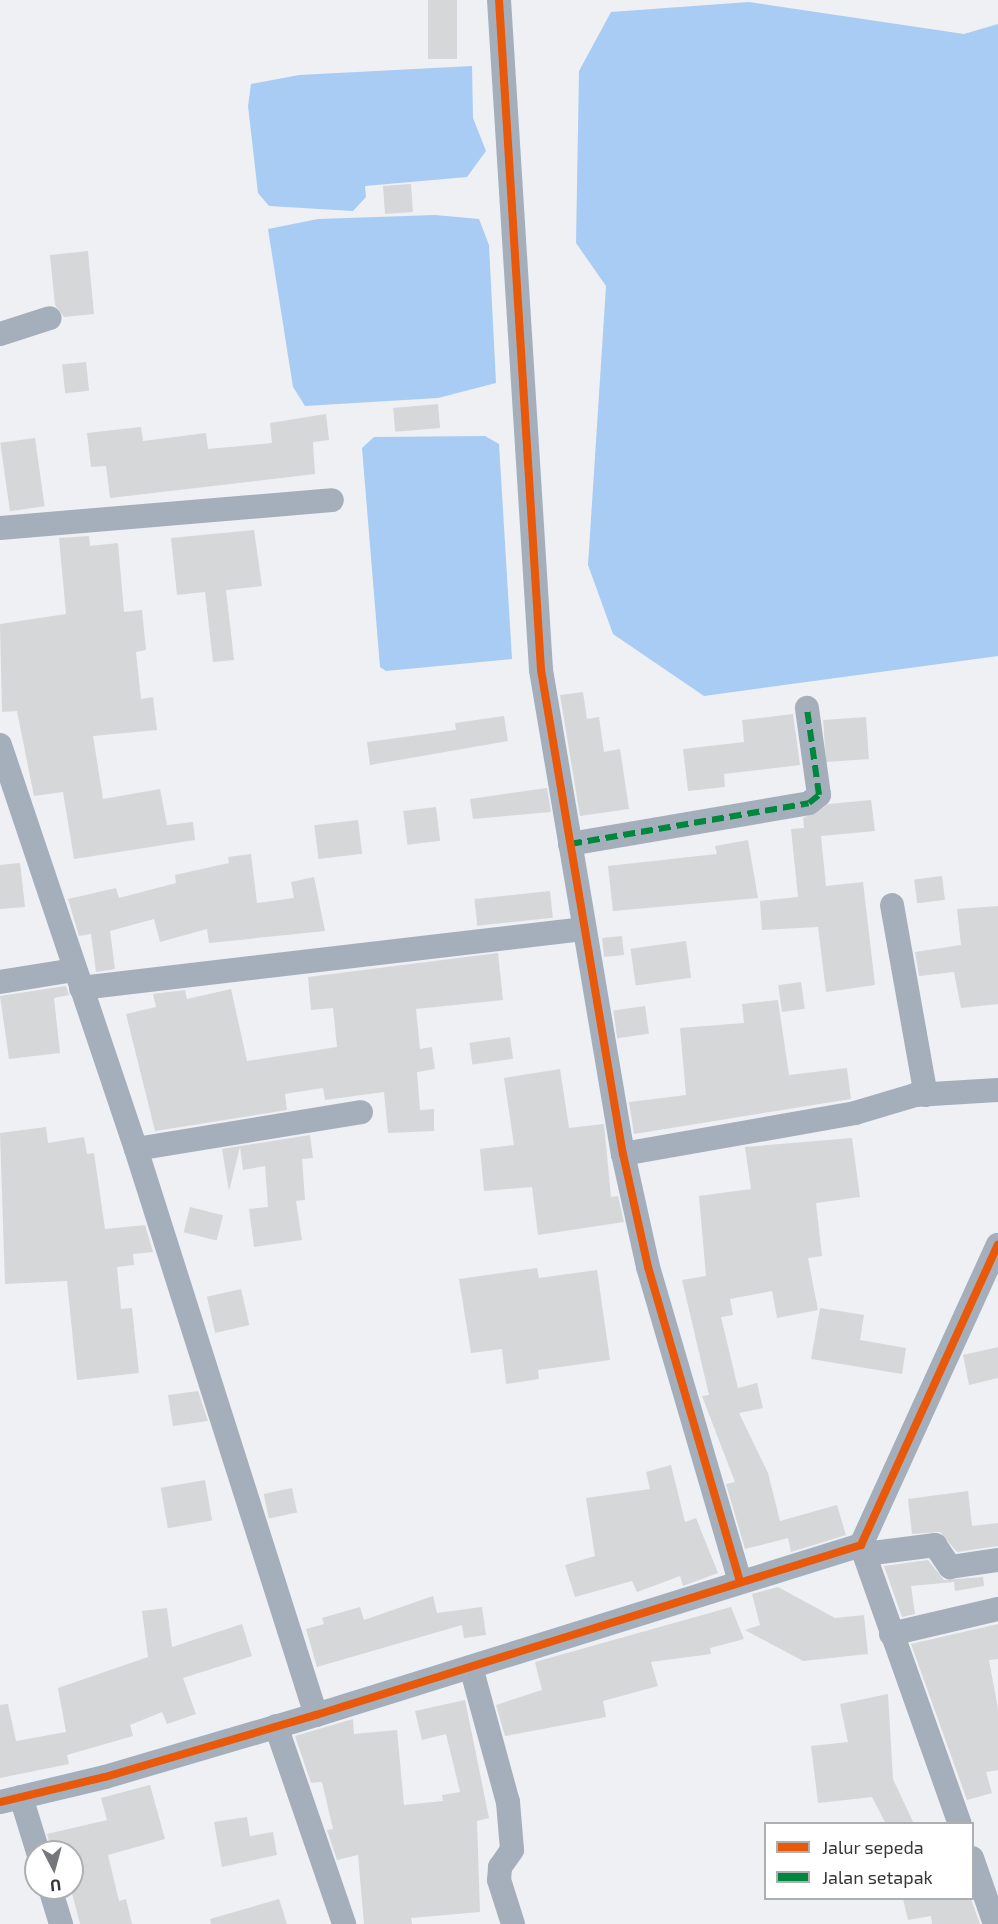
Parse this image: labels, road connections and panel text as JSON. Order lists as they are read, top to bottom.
{
  "legend": ["Jalur sepeda", "Jalan setapak"],
  "north": "bottom"
}
